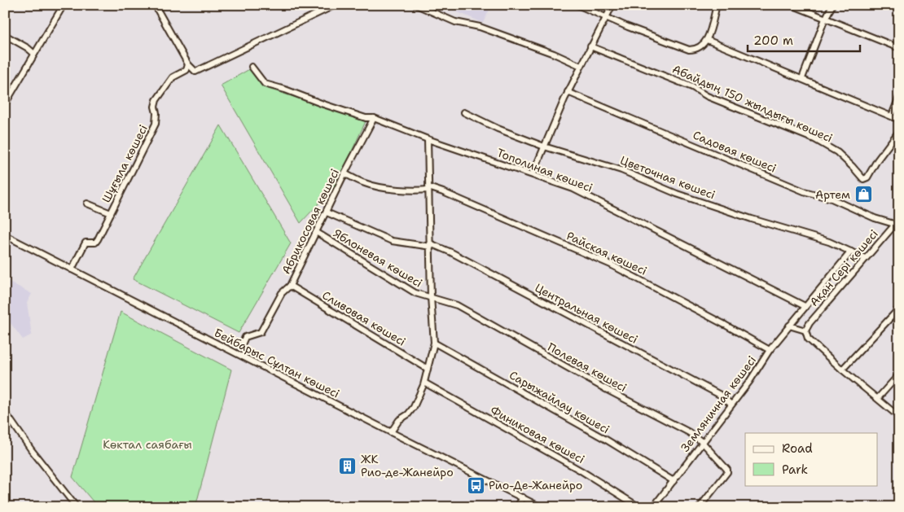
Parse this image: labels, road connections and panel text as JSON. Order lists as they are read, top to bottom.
{
  "streets": {
    "street": [
      "Абайдың 150 жылдығы көшесі",
      "Садовая көшесі",
      "Шұғыла көшесі",
      "Тополиная көшесі",
      "Цветочная көшесі",
      "Абрикосовая көшесі",
      "Райская көшесі",
      "Яблоневая көшесі",
      "Ақан Сері көшесі",
      "Центральная көшесі",
      "Сливовая көшесі",
      "Бейбарыс Сұлтан көшесі",
      "Полевая көшесі",
      "Сарыжайлау көшесі",
      "Земляничная көшесі",
      "Финиковая көшесі"
    ]
  },
  "crossings": [
    ["Садовая көшесі", "Ақан Сері көшесі"],
    ["Шұғыла көшесі", "Бейбарыс Сұлтан көшесі"],
    ["Тополиная көшесі", "Абрикосовая көшесі"],
    ["Тополиная көшесі", "Земляничная көшесі"],
    ["Цветочная көшесі", "Ақан Сері көшесі"],
    ["Цветочная көшесі", "Земляничная көшесі"],
    ["Абрикосовая көшесі", "Райская көшесі"],
    ["Абрикосовая көшесі", "Яблоневая көшесі"],
    ["Абрикосовая көшесі", "Центральная көшесі"],
    ["Абрикосовая көшесі", "Сливовая көшесі"],
    ["Райская көшесі", "Земляничная көшесі"],
    ["Яблоневая көшесі", "Полевая көшесі"],
    ["Центральная көшесі", "Земляничная көшесі"],
    ["Полевая көшесі", "Земляничная көшесі"],
    ["Сарыжайлау көшесі", "Земляничная көшесі"]
  ],
  "parks": ["Көктал саябағы"],
  "places": {
    "shop": ["Артем"],
    "building": ["ЖК Рио-де-Жанейро"],
    "bus stop": ["Рио-Де-Жанейро"]
  },
  "legend": ["Road", "Park"],
  "scale_bar": "200 m"
}
